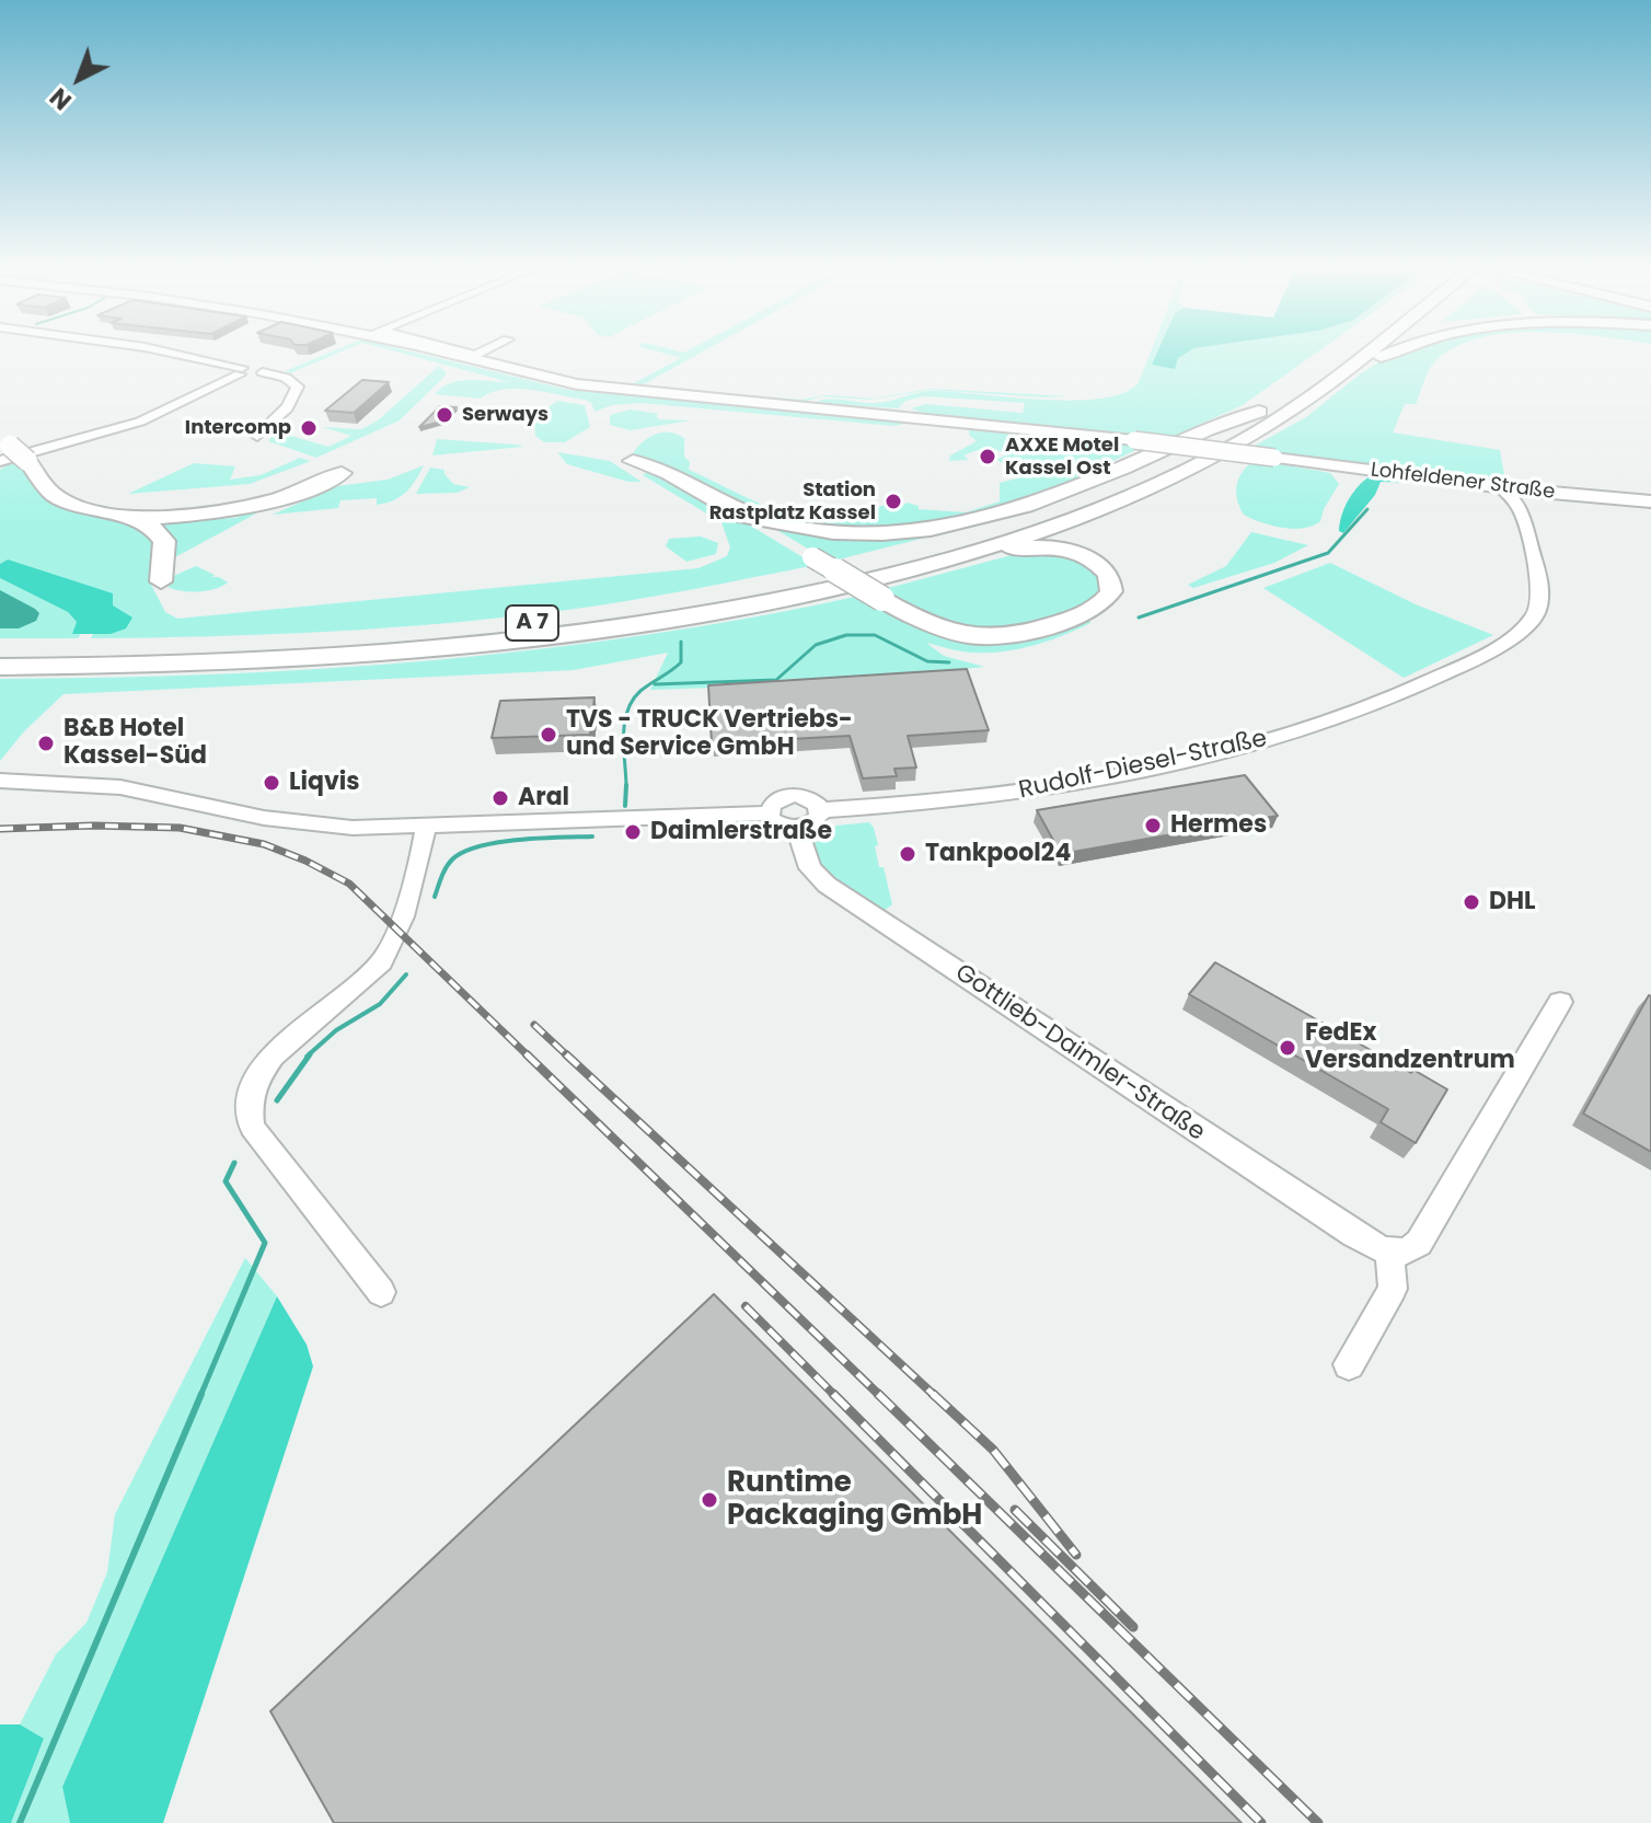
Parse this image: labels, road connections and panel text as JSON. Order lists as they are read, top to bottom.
{
  "streets": {
    "highway": ["A 7"],
    "main road": ["Lohfeldener Straße"],
    "street": ["Rudolf-Diesel-Straße", "Gottlieb-Daimler-Straße"]
  },
  "crossings": [
    ["Lohfeldener Straße", "Rudolf-Diesel-Straße"],
    ["Rudolf-Diesel-Straße", "Gottlieb-Daimler-Straße"]
  ],
  "places": [
    "Serways",
    "Intercomp",
    "AXXE Motel Kassel Ost",
    "Station Rastplatz Kassel",
    "TVS - TRUCK Vertriebs- und Service GmbH",
    "B&B Hotel Kassel-Süd",
    "Liqvis",
    "Aral",
    "Hermes",
    "Daimlerstraße",
    "Tankpool24",
    "DHL",
    "FedEx Versandzentrum",
    "Runtime Packaging GmbH"
  ],
  "north": "bottom left"
}
